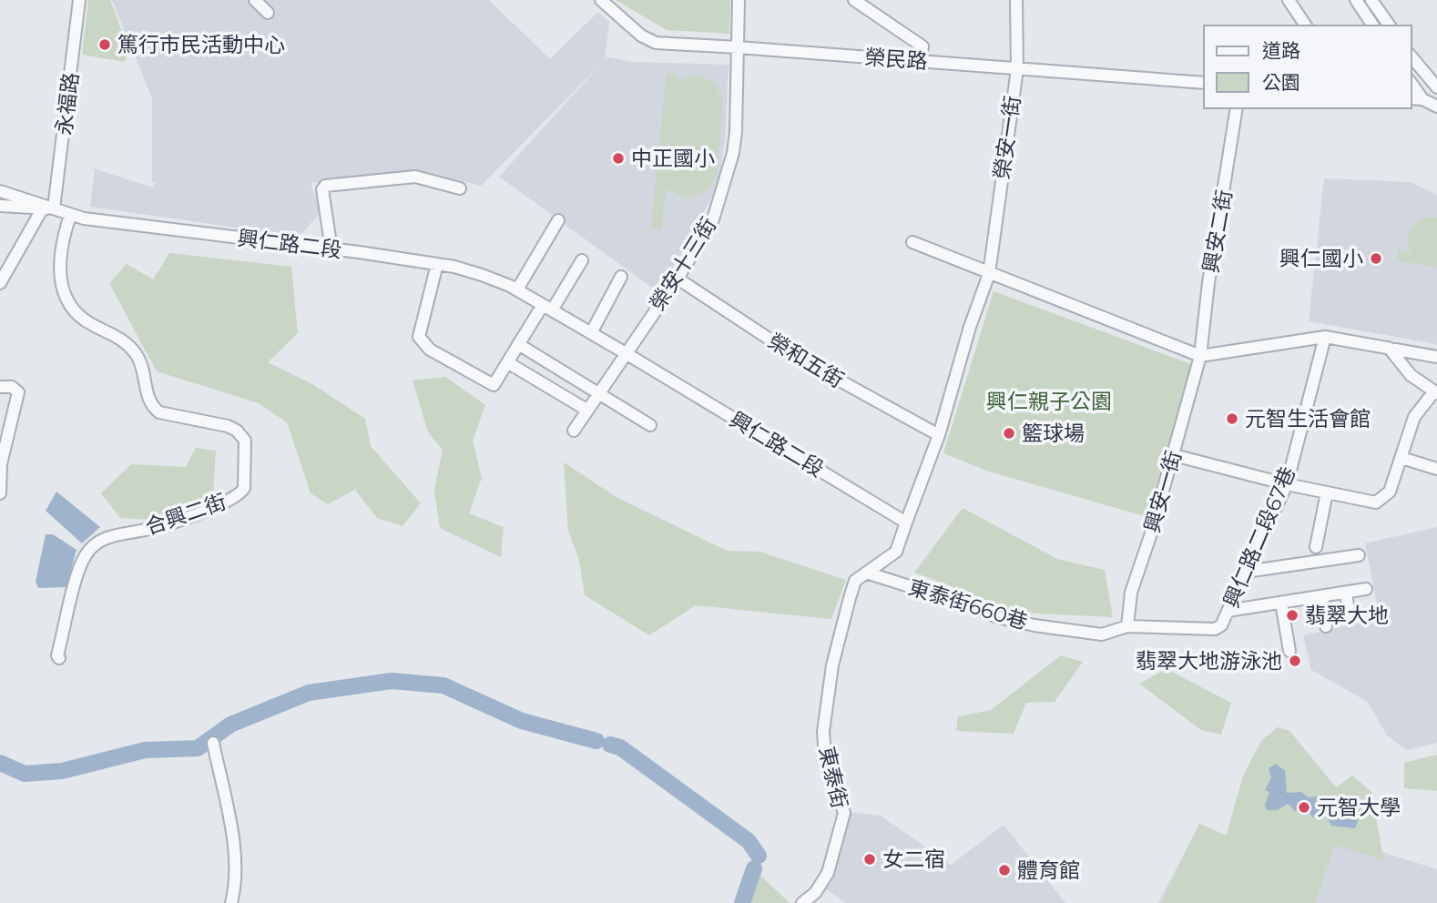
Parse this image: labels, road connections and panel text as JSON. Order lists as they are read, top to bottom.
{
  "streets": {
    "street": [
      "榮民路",
      "永福路",
      "榮安一街",
      "興安二街",
      "興仁路二段",
      "榮安十三街",
      "榮和五街",
      "興安一街",
      "合興二街",
      "興仁路二段67巷",
      "東泰街660巷",
      "東泰街"
    ]
  },
  "crossings": [
    ["榮民路", "榮安一街"],
    ["榮民路", "榮安十三街"],
    ["永福路", "興仁路二段"],
    ["興安二街", "興安一街"],
    ["興仁路二段", "榮安十三街"],
    ["興仁路二段", "合興二街"],
    ["榮安十三街", "榮和五街"],
    ["興安一街", "東泰街660巷"],
    ["興仁路二段67巷", "東泰街660巷"],
    ["東泰街660巷", "東泰街"]
  ],
  "parks": ["興仁親子公園"],
  "places": [
    "篤行市民活動中心",
    "中正國小",
    "興仁國小",
    "元智生活會館",
    "籃球場",
    "翡翠大地",
    "翡翠大地游泳池",
    "元智大學",
    "女二宿",
    "體育館"
  ],
  "legend": ["道路", "公園"]
}
